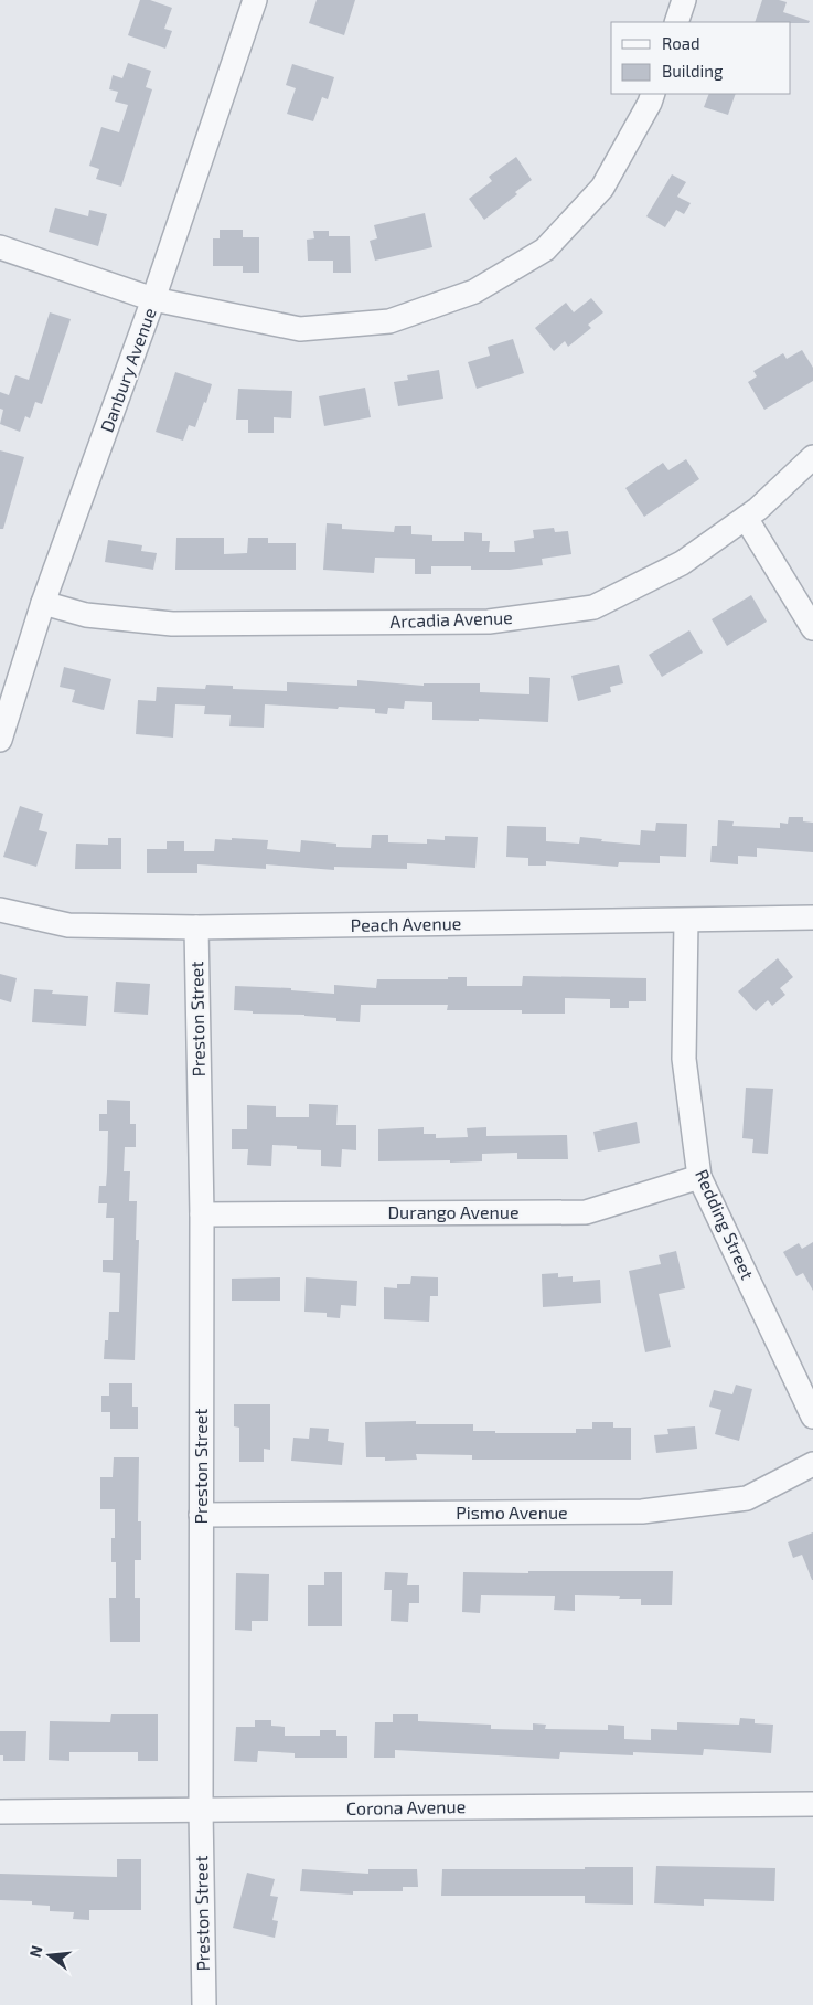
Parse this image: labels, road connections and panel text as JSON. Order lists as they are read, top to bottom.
{
  "streets": {
    "street": [
      "Danbury Avenue",
      "Arcadia Avenue",
      "Peach Avenue",
      "Preston Street",
      "Durango Avenue",
      "Redding Street",
      "Pismo Avenue",
      "Corona Avenue"
    ]
  },
  "crossings": [
    ["Danbury Avenue", "Arcadia Avenue"],
    ["Peach Avenue", "Preston Street"],
    ["Peach Avenue", "Redding Street"],
    ["Preston Street", "Durango Avenue"],
    ["Preston Street", "Pismo Avenue"],
    ["Preston Street", "Corona Avenue"],
    ["Durango Avenue", "Redding Street"]
  ],
  "legend": ["Road", "Building"],
  "north": "left"
}
